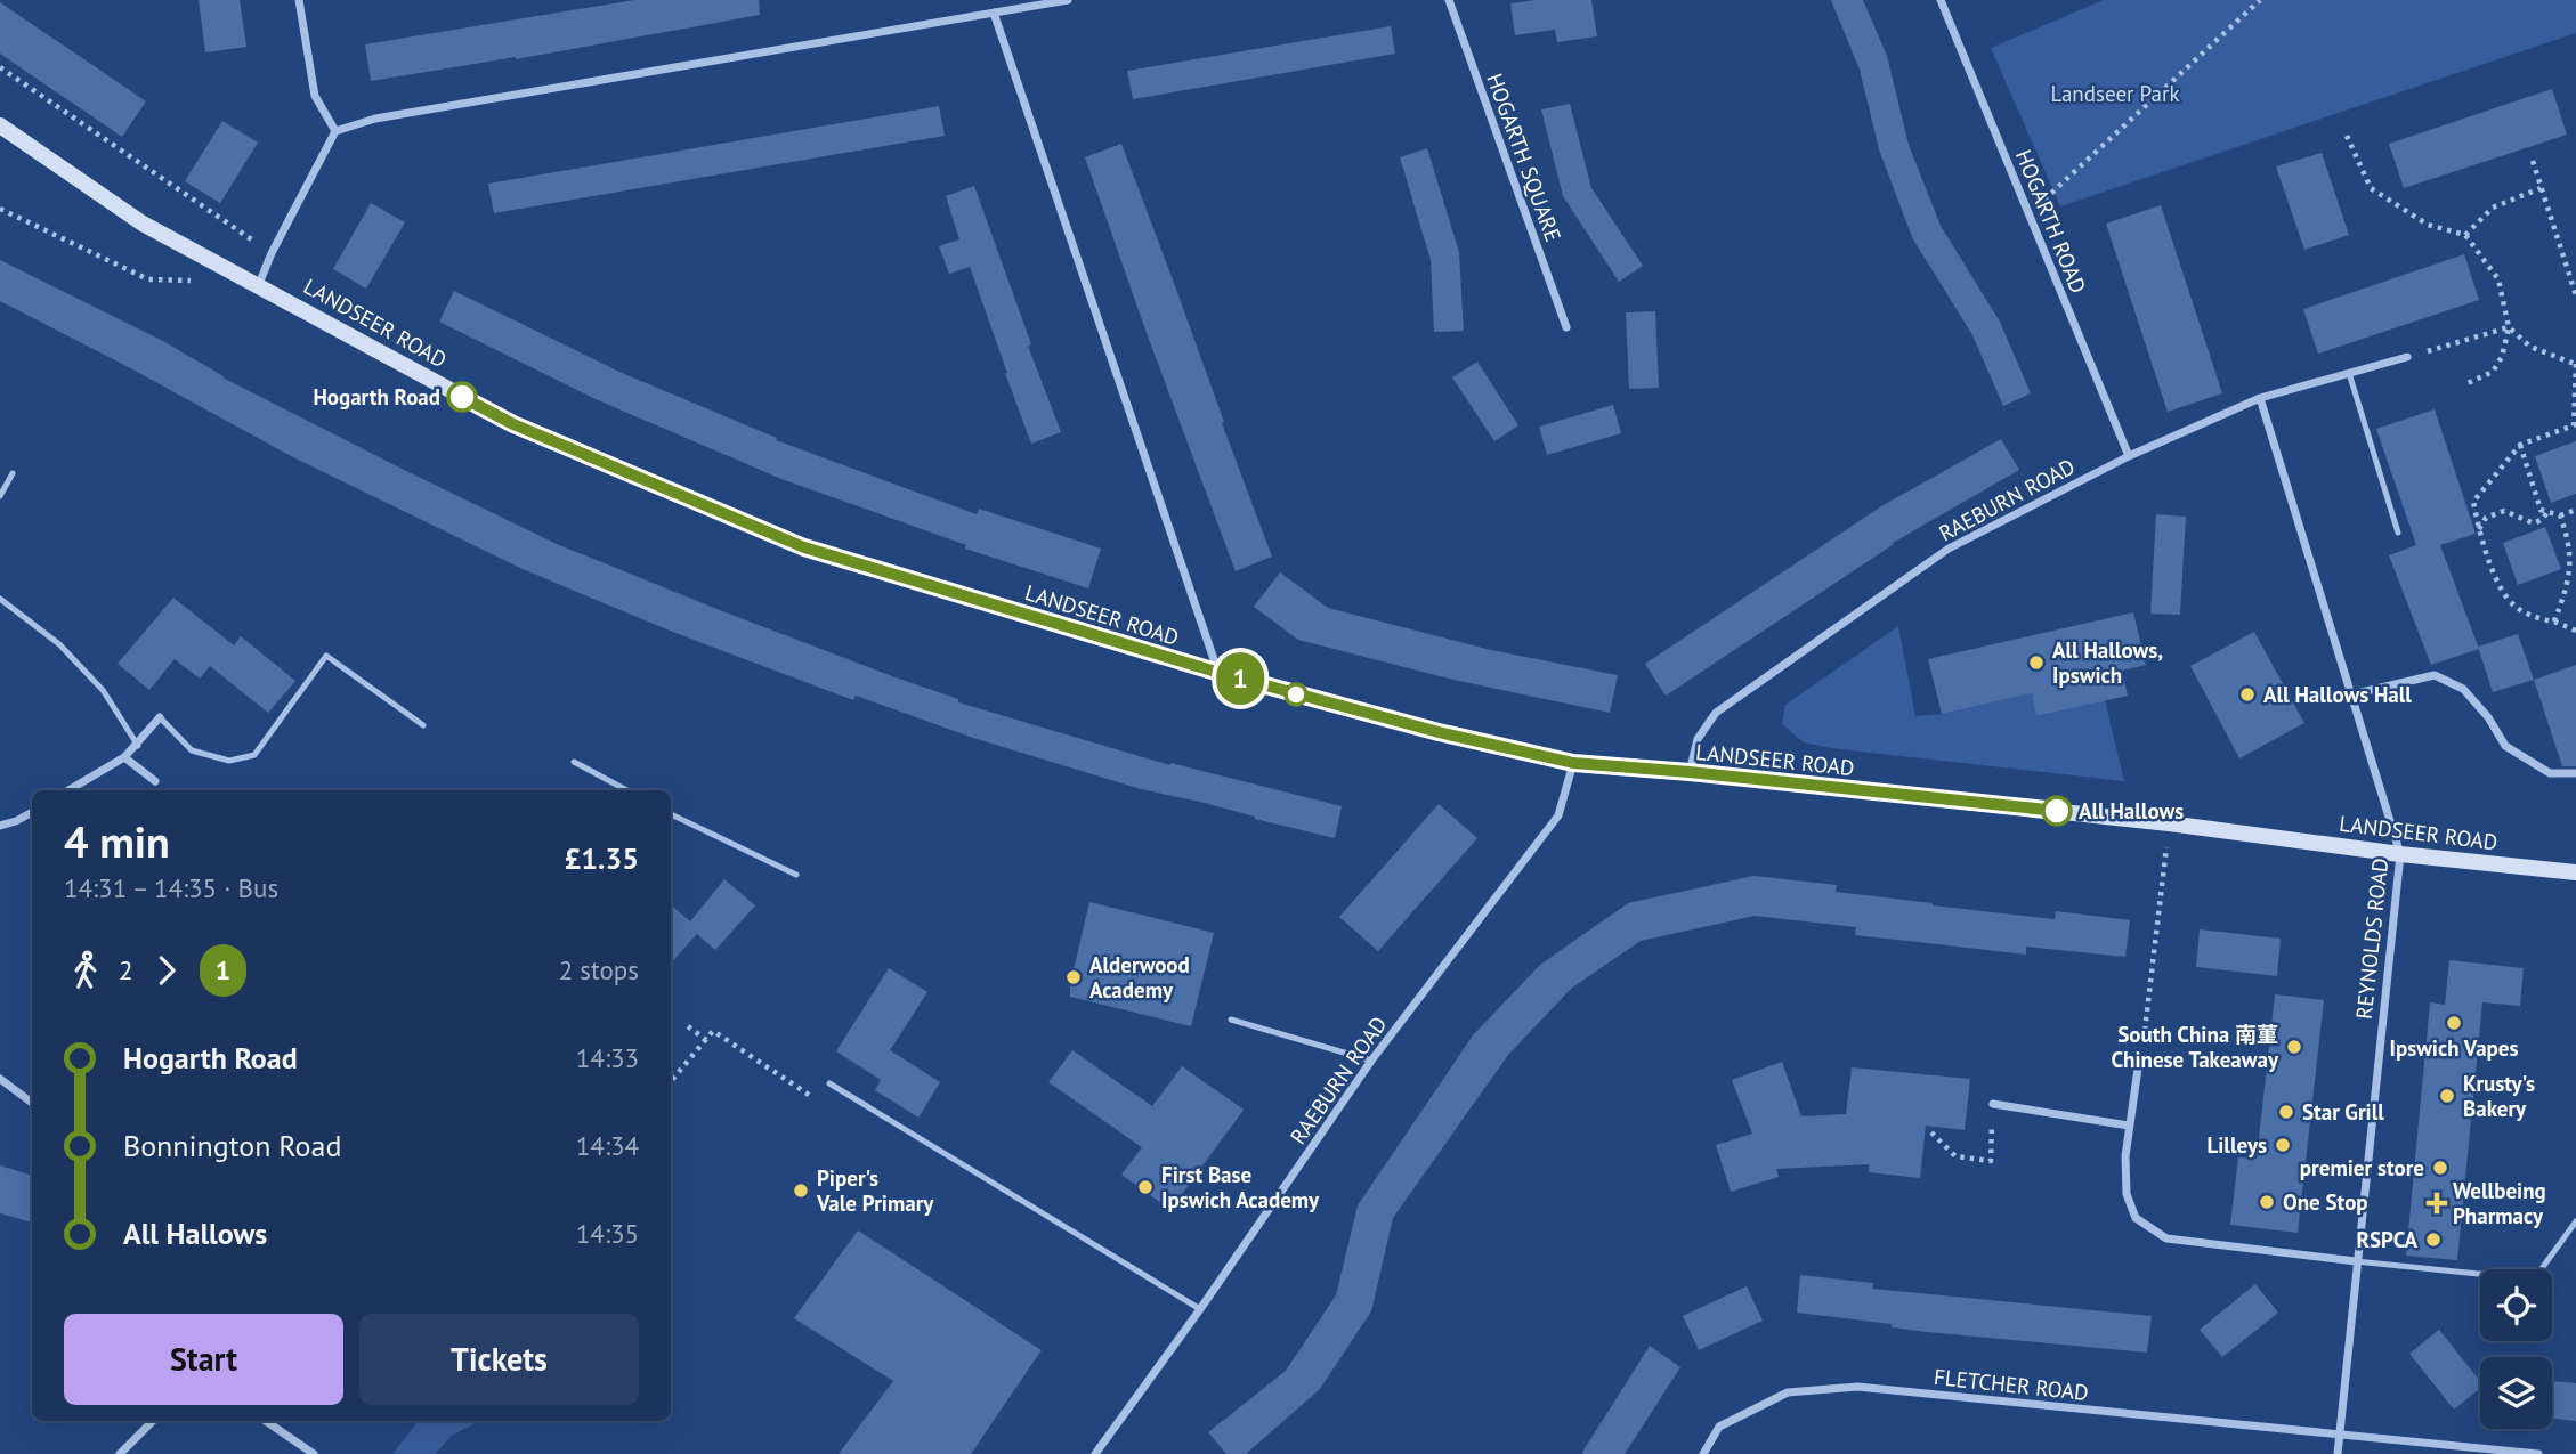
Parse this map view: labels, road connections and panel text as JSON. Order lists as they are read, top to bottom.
{
  "streets": {
    "street": [
      "HOGARTH SQUARE",
      "HOGARTH ROAD",
      "LANDSEER ROAD",
      "RAEBURN ROAD",
      "REYNOLDS ROAD",
      "FLETCHER ROAD"
    ]
  },
  "crossings": [
    ["HOGARTH ROAD", "RAEBURN ROAD"],
    ["LANDSEER ROAD", "RAEBURN ROAD"],
    ["LANDSEER ROAD", "REYNOLDS ROAD"],
    ["RAEBURN ROAD", "REYNOLDS ROAD"],
    ["REYNOLDS ROAD", "FLETCHER ROAD"]
  ],
  "parks": ["Landseer Park"],
  "places": {
    "other": [
      "Hogarth Road",
      "All Hallows, Ipswich",
      "All Hallows Hall",
      "All Hallows",
      "Alderwood Academy",
      "Ipswich Vapes",
      "South China 南菫 Chinese Takeaway",
      "Krusty's Bakery",
      "Star Grill",
      "Lilleys",
      "premier store",
      "First Base Ipswich Academy",
      "Piper's Vale Primary",
      "One Stop",
      "RSPCA"
    ],
    "health": ["Wellbeing Pharmacy"]
  },
  "lines": ["bus line 1"],
  "page": {
    "on_map": "1",
    "heading": ["4 min", "14:31 – 14:35 · Bus", "£1.35"],
    "legs": ["2", "1", "2 stops"],
    "list": [
      {
        "name": "Hogarth Road",
        "value": "14:33"
      },
      {
        "name": "Bonnington Road",
        "value": "14:34"
      },
      {
        "name": "All Hallows",
        "value": "14:35"
      }
    ],
    "buttons": ["Start", "Tickets"]
  }
}
